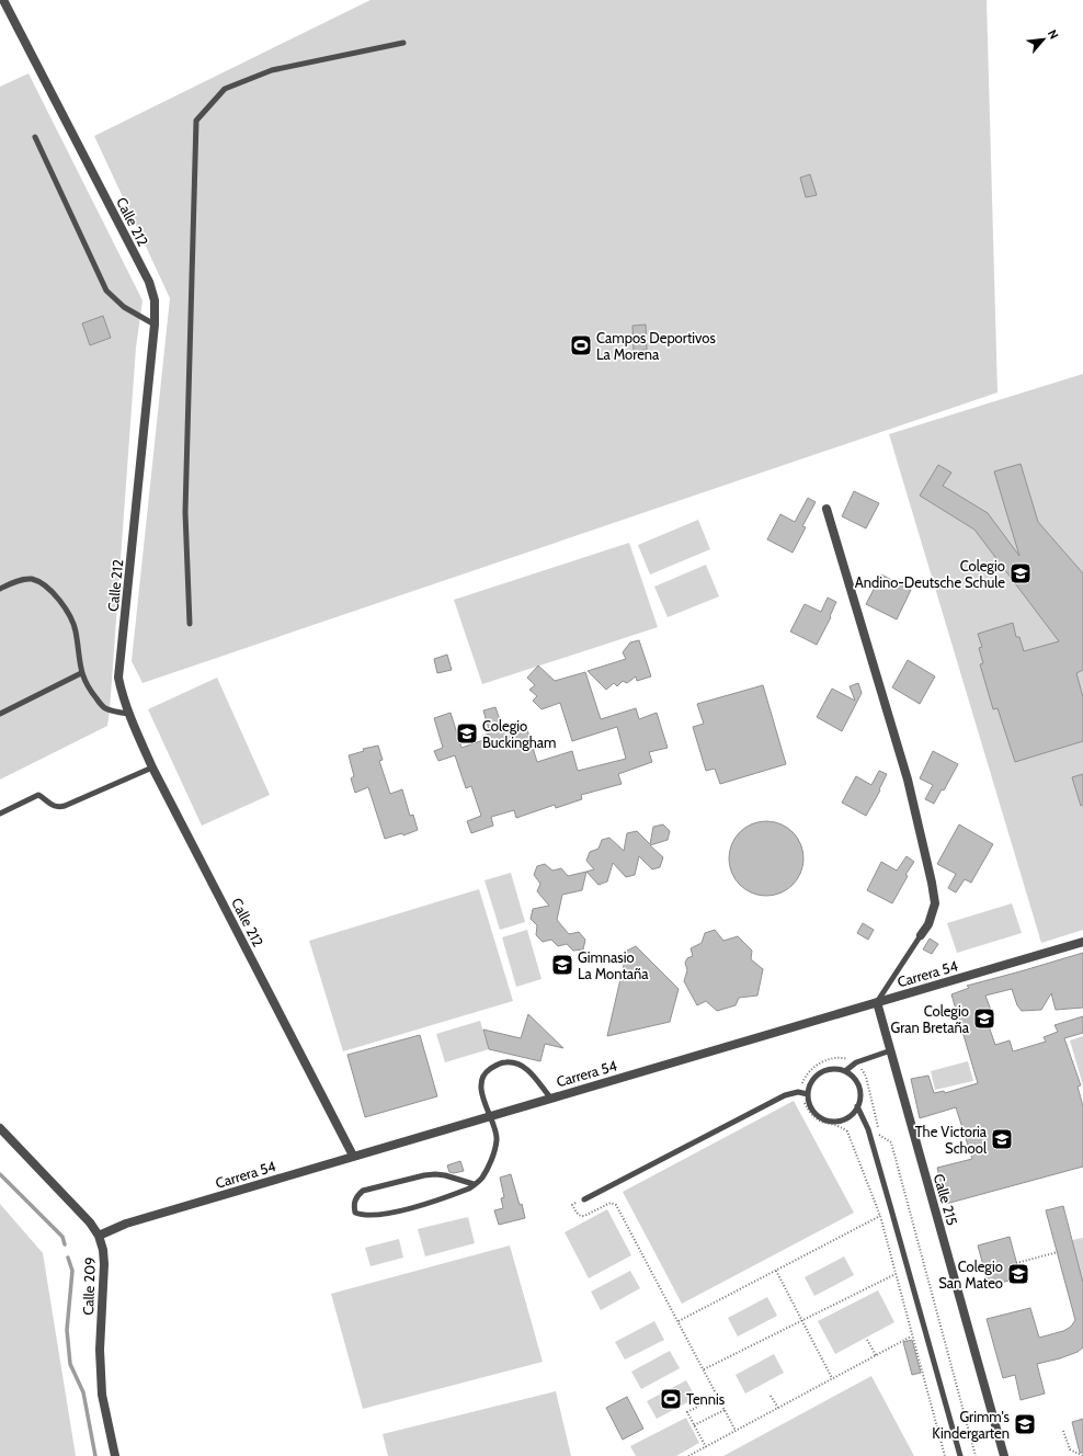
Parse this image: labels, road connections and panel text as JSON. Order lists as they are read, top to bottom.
{
  "streets": {
    "street": [
      "Calle 212",
      "Carrera 54",
      "Calle 215",
      "Calle 209"
    ]
  },
  "crossings": [
    ["Calle 212", "Carrera 54"],
    ["Carrera 54", "Calle 215"],
    ["Carrera 54", "Calle 209"]
  ],
  "places": {
    "sports": ["Campos Deportivos La Morena", "Tennis"],
    "school or university": [
      "Colegio Andino-Deutsche Schule",
      "Colegio Buckingham",
      "Gimnasio La Montaña",
      "Colegio Gran Bretaña",
      "The Victoria School",
      "Colegio San Mateo",
      "Grimm's Kindergarten"
    ]
  },
  "north": "top right"
}
